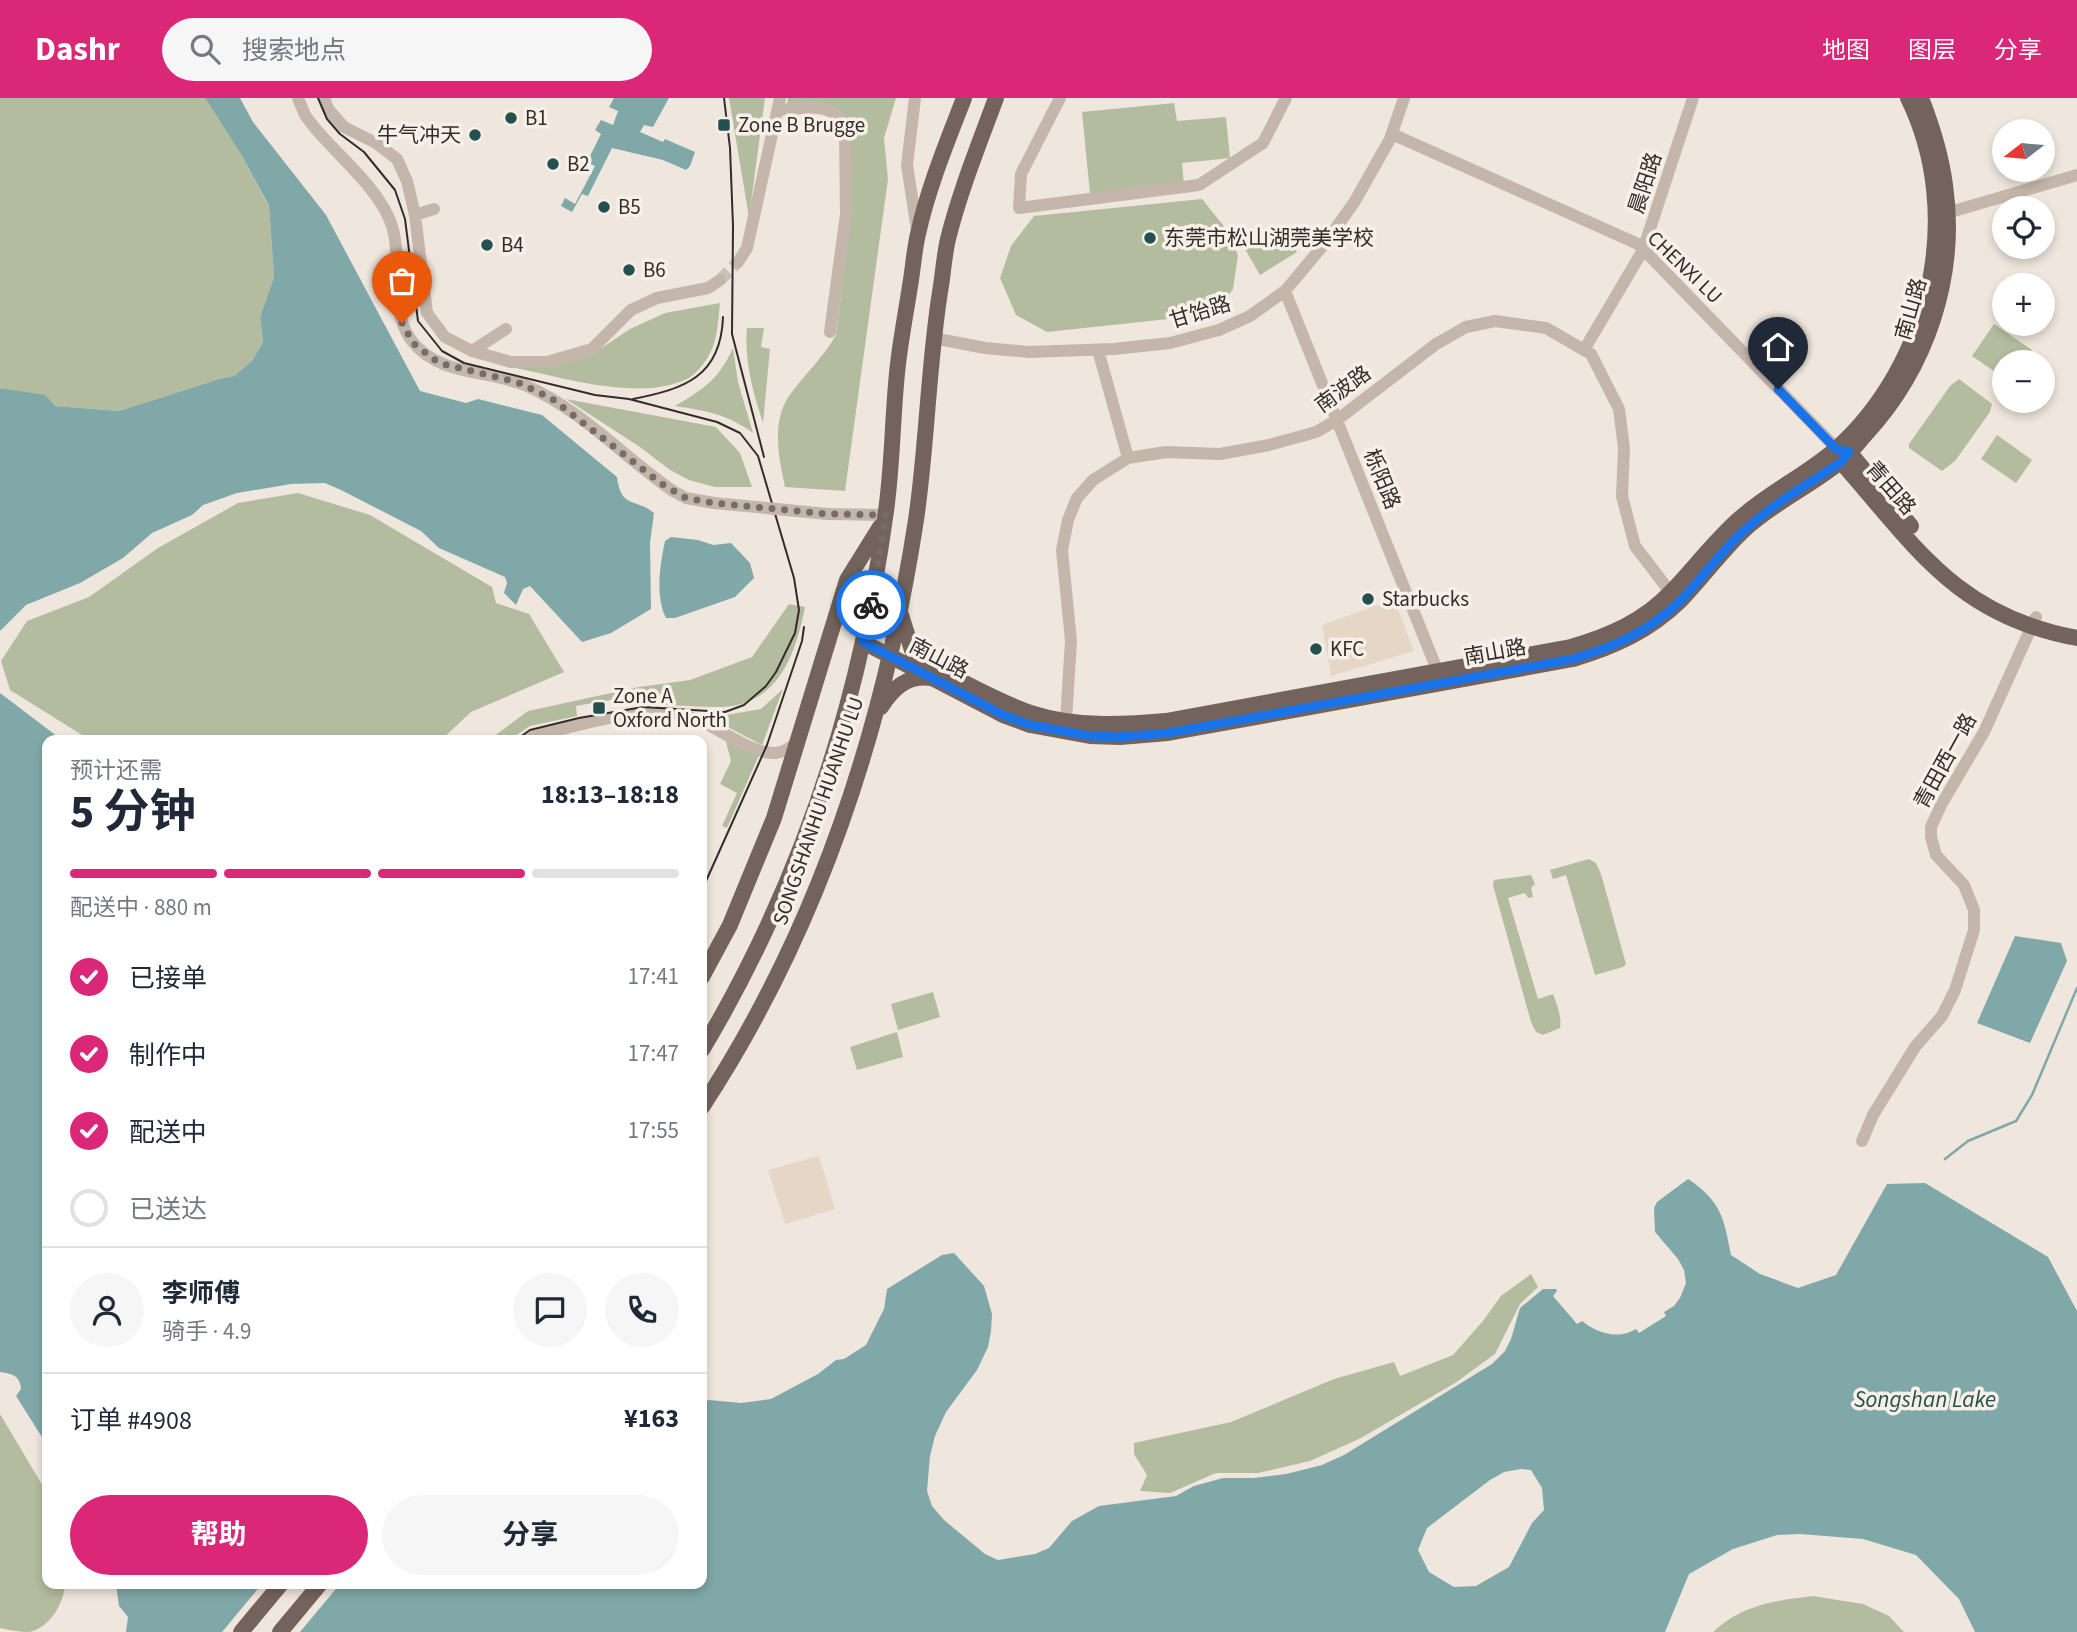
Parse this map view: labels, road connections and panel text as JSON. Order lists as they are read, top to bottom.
{
  "streets": {
    "main road": ["南山路", "青田路", "SONGSHANHU HUANHU LU"],
    "street": [
      "晨阳路",
      "CHENXI LU",
      "甘饴路",
      "南波路",
      "栎阳路",
      "青田西一路"
    ]
  },
  "crossings": [
    ["晨阳路", "CHENXI LU"],
    ["晨阳路", "南波路"],
    ["CHENXI LU", "南山路"],
    ["CHENXI LU", "甘饴路"],
    ["CHENXI LU", "青田路"],
    ["南山路", "南波路"],
    ["南山路", "栎阳路"],
    ["南山路", "青田路"],
    ["南山路", "SONGSHANHU HUANHU LU"],
    ["甘饴路", "栎阳路"],
    ["甘饴路", "SONGSHANHU HUANHU LU"],
    ["南波路", "栎阳路"],
    ["青田路", "青田西一路"]
  ],
  "water": ["Songshan Lake"],
  "places": {
    "other": [
      "B1",
      "牛气冲天",
      "B2",
      "B5",
      "东莞市松山湖莞美学校",
      "B4",
      "B6",
      "Starbucks",
      "KFC"
    ],
    "transit": ["Zone B Brugge", "Zone A Oxford North"]
  },
  "north": "left",
  "page": {
    "header": "Dashr",
    "search": "搜索地点",
    "nav": ["地图", "图层", "分享"],
    "map_buttons": ["+", "−"],
    "heading": ["5 分钟", "预计还需", "18:13–18:18"],
    "panel": [
      "李师傅",
      "骑手 · 4.9",
      "订单 #4908",
      "¥163"
    ],
    "bar": "配送中 · 880 m",
    "list": [
      ["已接单", "17:41"],
      ["制作中", "17:47"],
      ["配送中", "17:55"],
      "已送达"
    ],
    "buttons": ["帮助", "分享"]
  }
}
